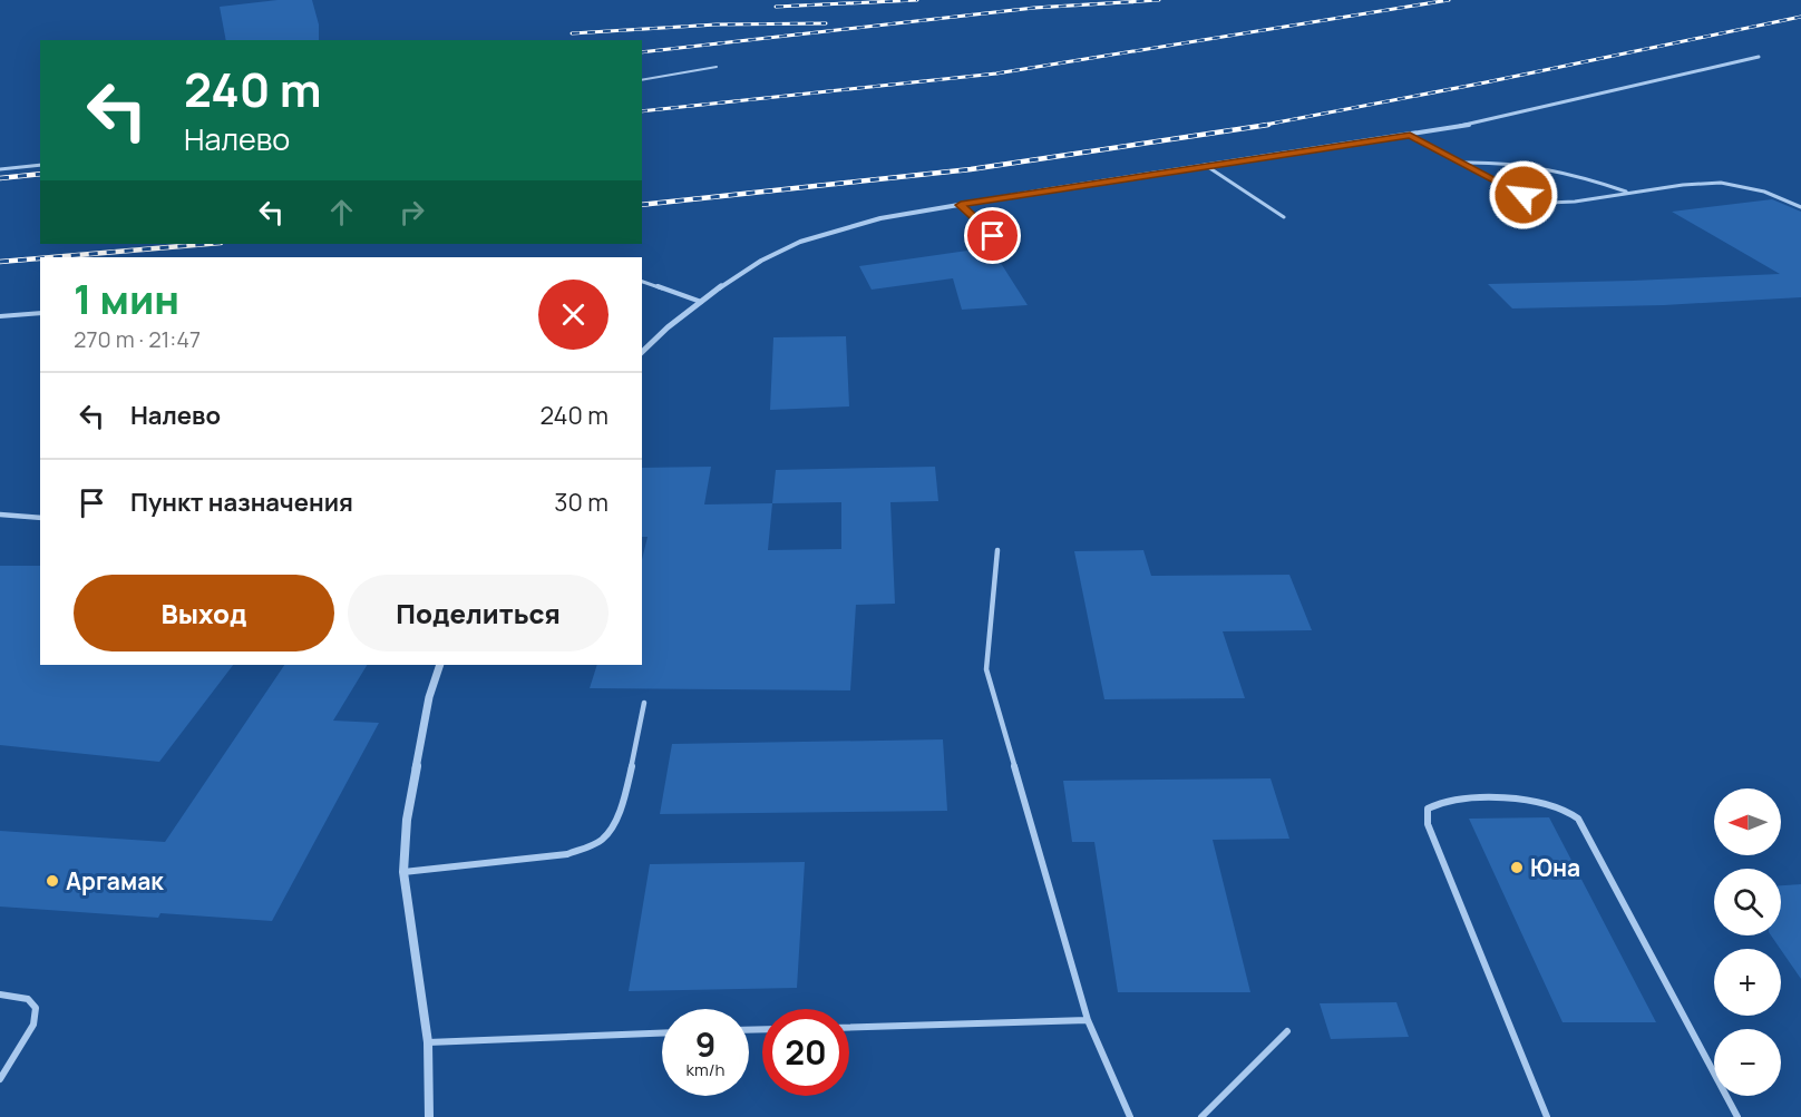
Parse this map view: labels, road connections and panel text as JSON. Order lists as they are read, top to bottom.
{
  "places": ["Юна", "Аргамак"],
  "north": "left",
  "page": {
    "turn": ["240 m", "Налево"],
    "heading": ["1 мин", "270 m · 21:47"],
    "list": [
      {
        "name": "Налево",
        "value": "240 m"
      },
      {
        "name": "Пункт назначения",
        "value": "30 m"
      }
    ],
    "buttons": ["Выход", "Поделиться"],
    "map_buttons": ["+", "−"],
    "speed": "9 km/h",
    "limit": "20"
  }
}
